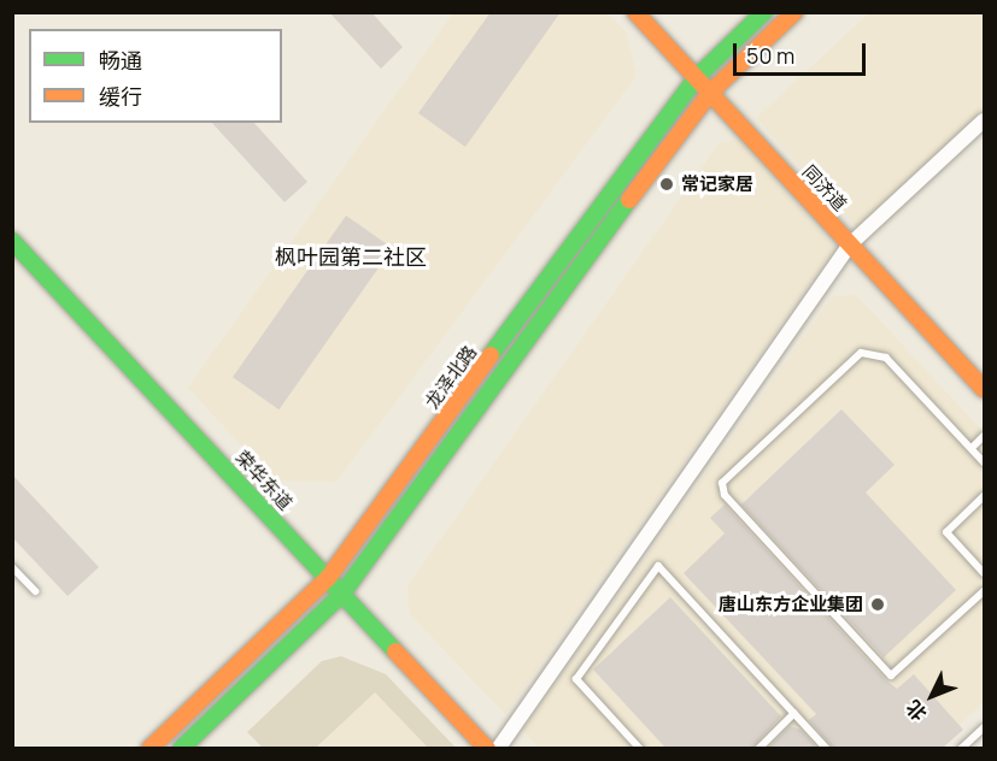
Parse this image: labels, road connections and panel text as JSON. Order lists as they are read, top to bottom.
{
  "streets": {
    "main road": ["同济道", "龙泽北路", "荣华东道"]
  },
  "crossings": [
    ["同济道", "龙泽北路"],
    ["龙泽北路", "荣华东道"]
  ],
  "districts": ["枫叶园第二社区"],
  "places": ["常记家居", "唐山东方企业集团"],
  "legend": ["畅通", "缓行"],
  "scale_bar": "50 m",
  "north": "bottom left"
}
